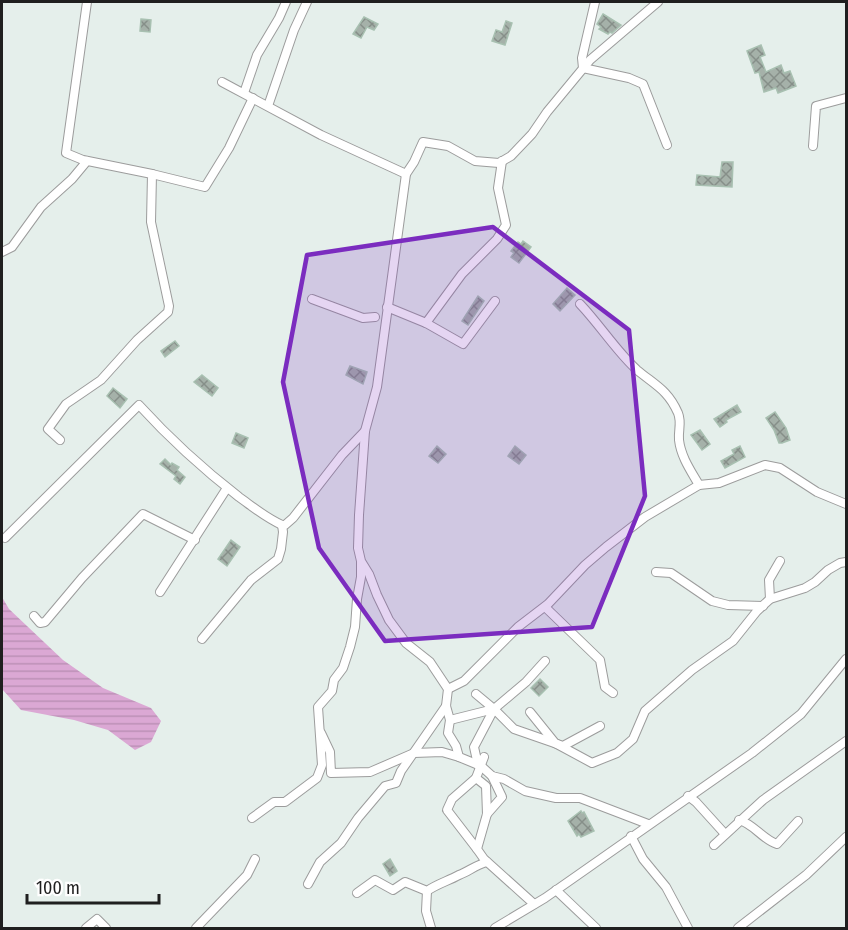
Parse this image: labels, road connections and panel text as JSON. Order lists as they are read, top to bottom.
{
  "scale_bar": "100 m"
}
